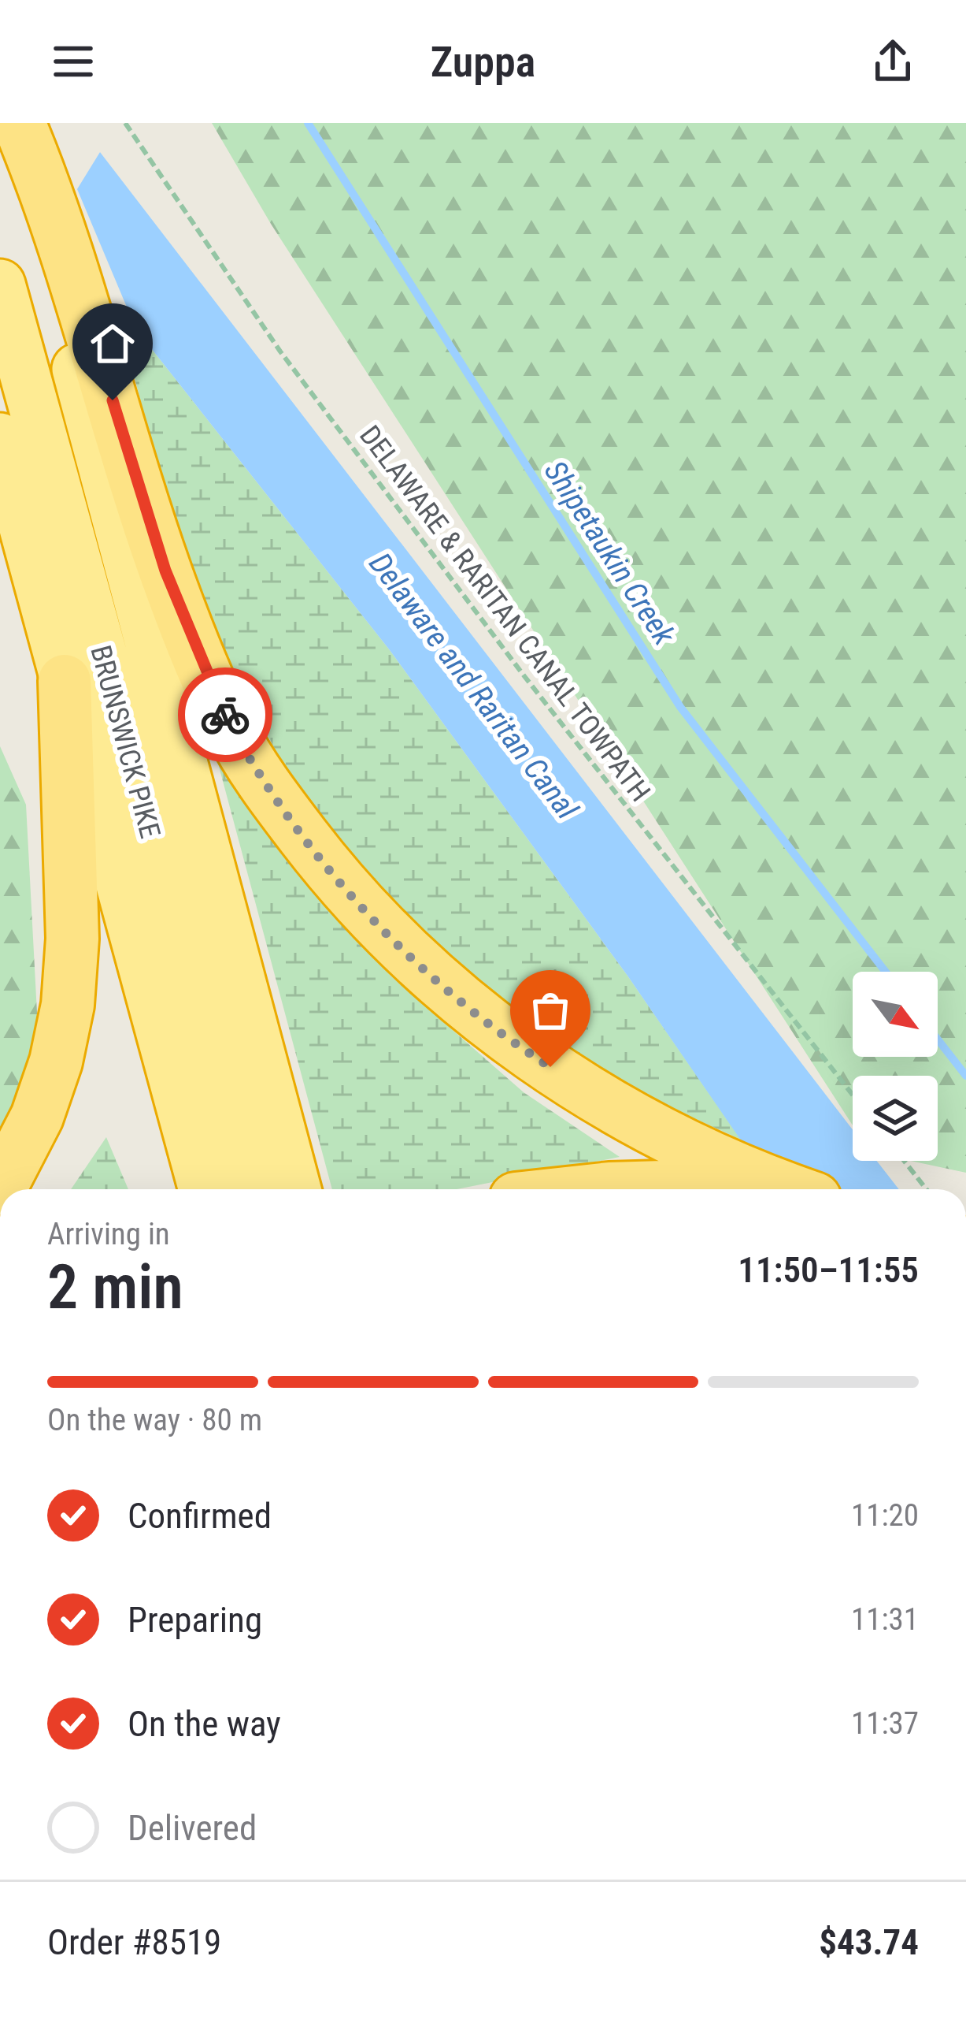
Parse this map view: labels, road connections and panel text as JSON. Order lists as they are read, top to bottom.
{
  "streets": {
    "highway": ["BRUNSWICK PIKE"],
    "path": ["DELAWARE & RARITAN CANAL TOWPATH"]
  },
  "water": ["Shipetaukin Creek", "Delaware and Raritan Canal"],
  "north": "bottom right",
  "page": {
    "header": "Zuppa",
    "heading": ["2 min", "Arriving in", "11:50–11:55"],
    "panel": ["Order #8519", "$43.74"],
    "bar": "On the way · 80 m",
    "list": [
      ["Confirmed", "11:20"],
      ["Preparing", "11:31"],
      ["On the way", "11:37"],
      "Delivered"
    ]
  }
}
